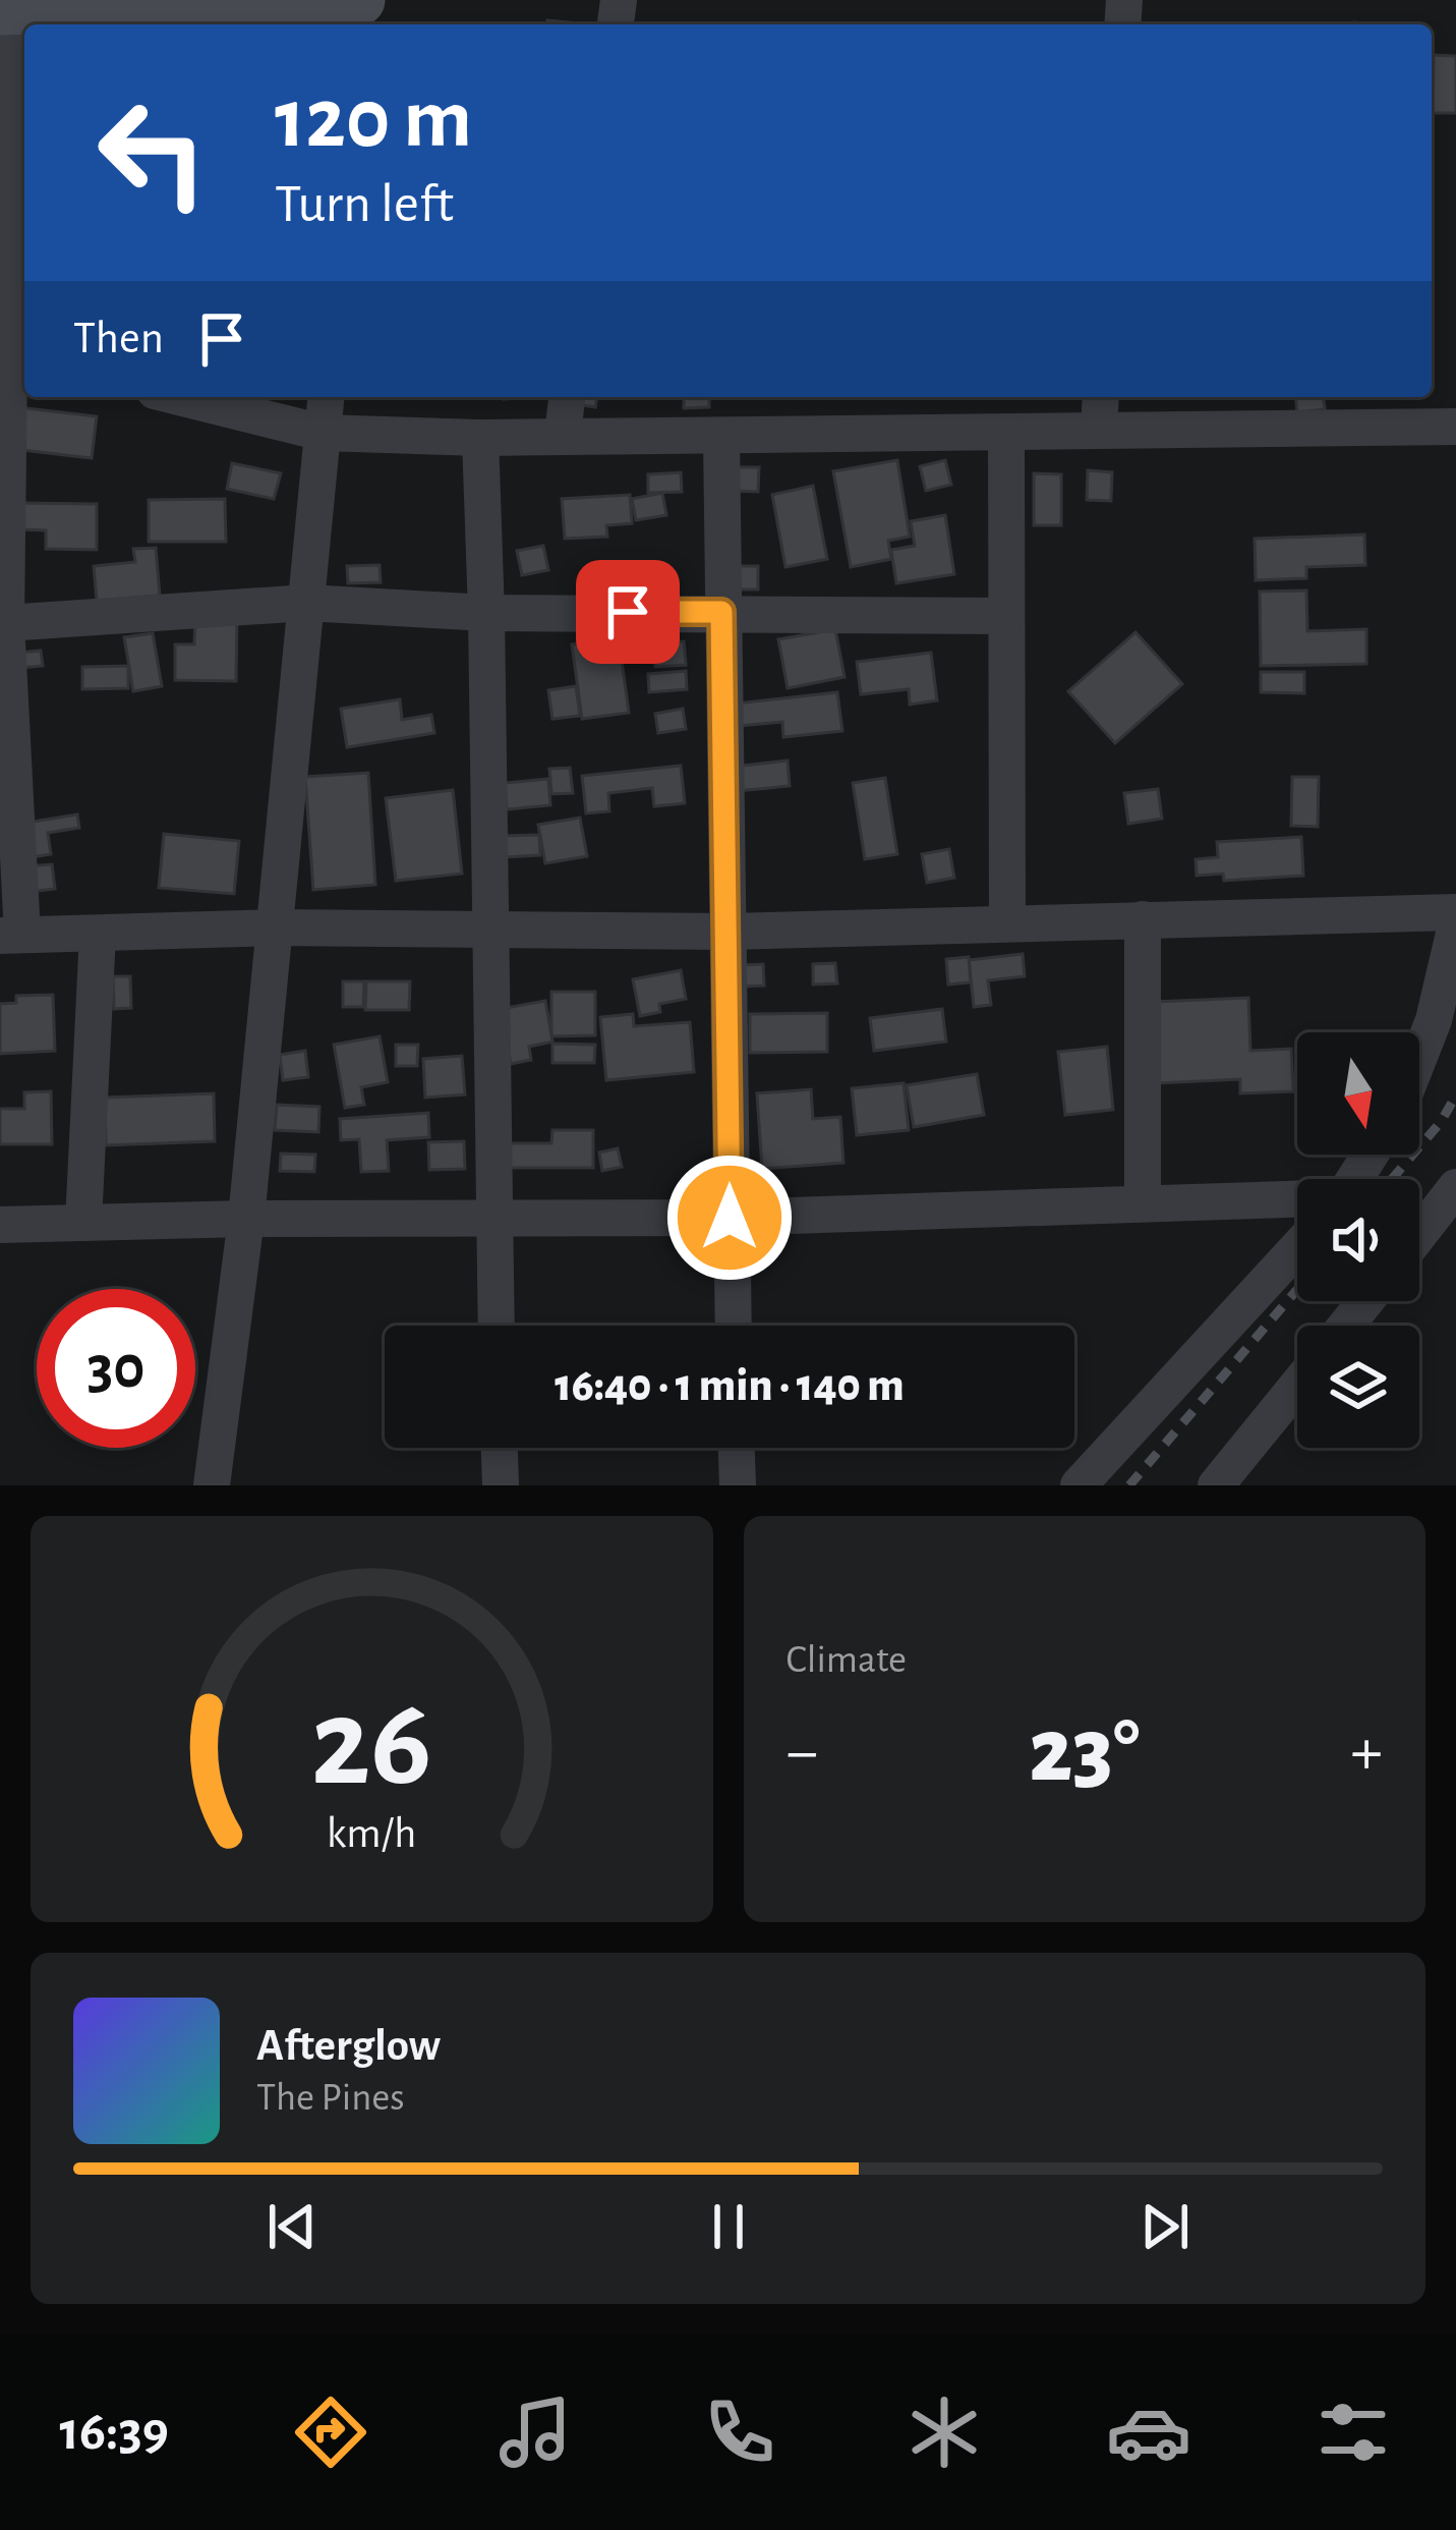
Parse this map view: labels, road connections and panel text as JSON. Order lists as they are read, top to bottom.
{
  "north": "bottom",
  "page": {
    "turn": ["120 m", "Turn left"],
    "then": "Then",
    "limit": "30",
    "trip": "16:40 · 1 min · 140 m",
    "tile": "Climate",
    "heat": ["−", "23°", "+"],
    "song": ["Afterglow", "The Pines"],
    "tabs": "16:39",
    "gauge": ["26", "km/h"]
  }
}
